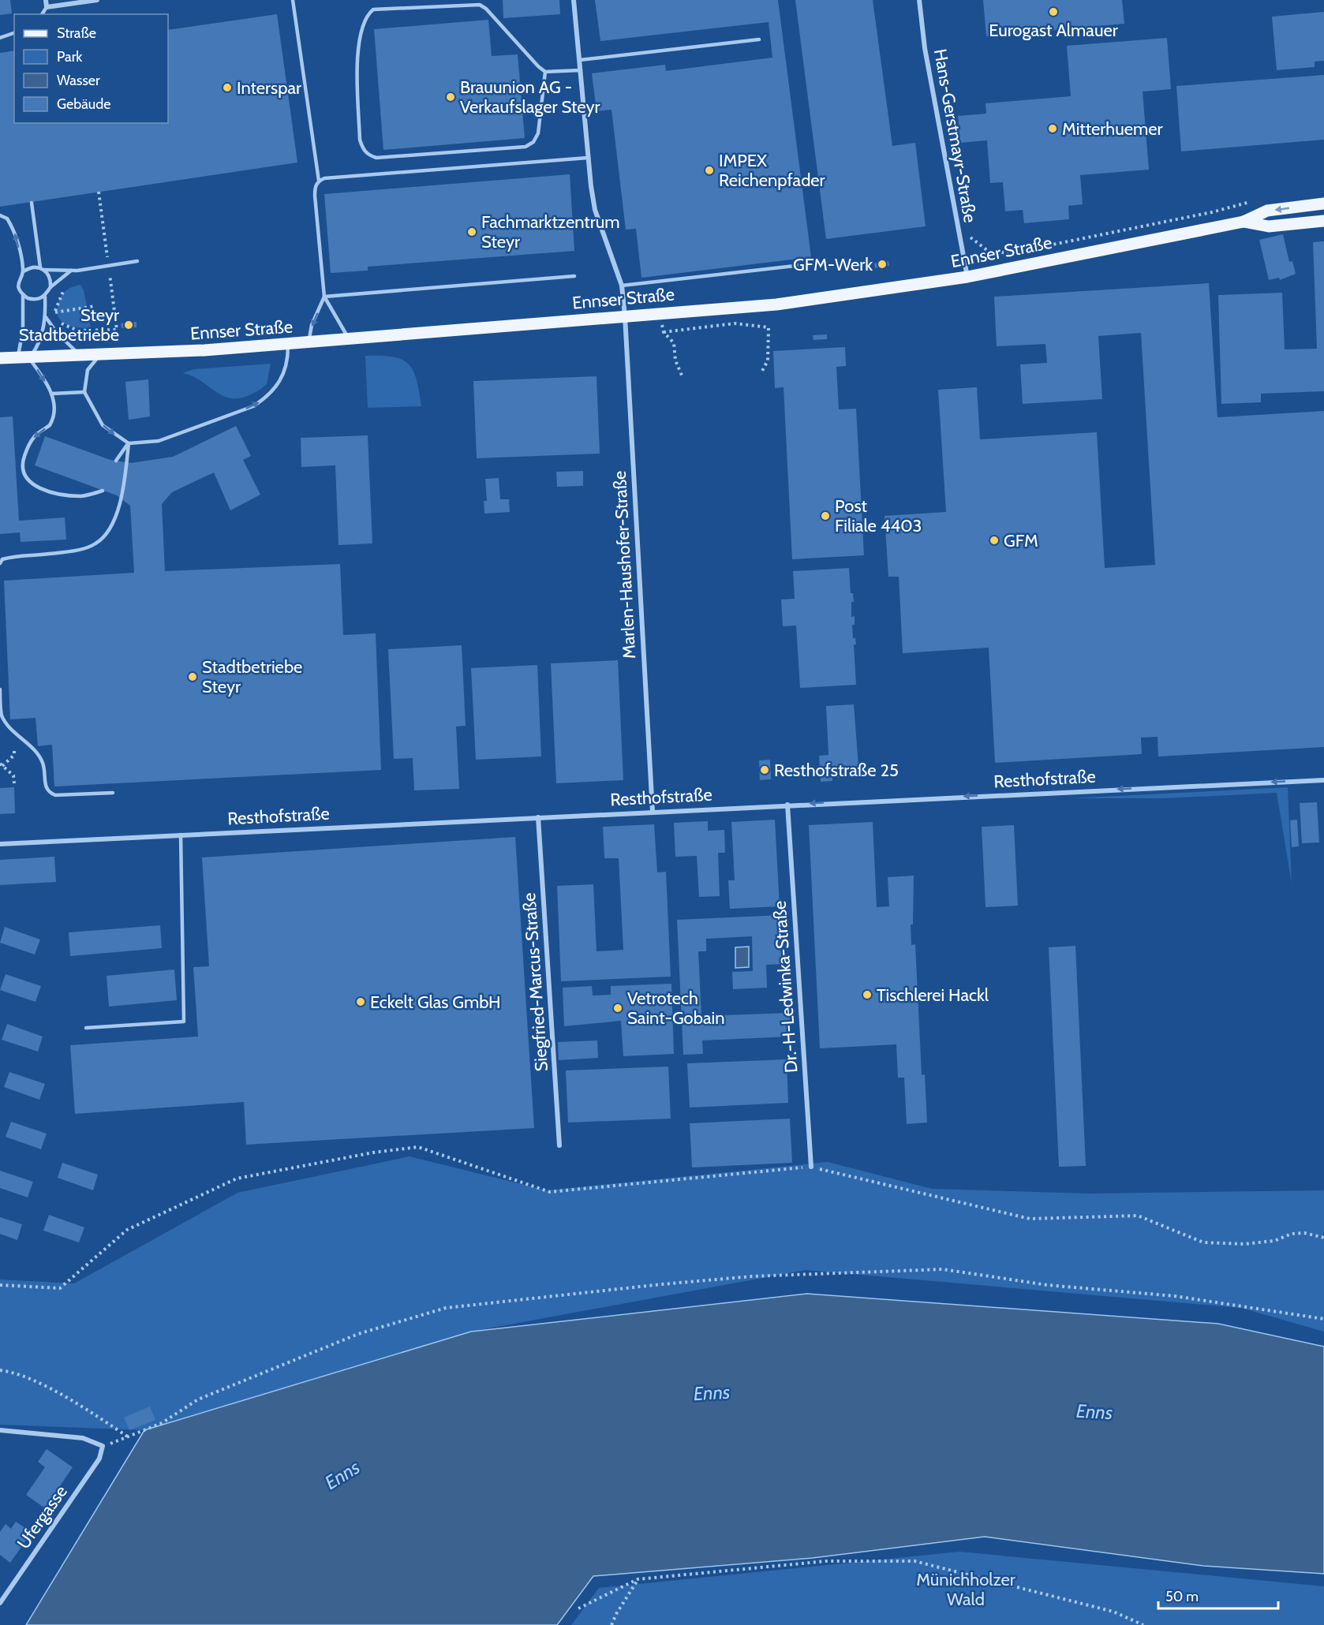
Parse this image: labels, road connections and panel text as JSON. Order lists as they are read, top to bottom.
{
  "streets": {
    "main road": ["Ennser Straße"],
    "street": [
      "Hans-Gerstmayr-Straße",
      "Marlen-Haushofer-Straße",
      "Resthofstraße",
      "Siegfried-Marcus-Straße",
      "Dr.-H-Ledwinka-Straße",
      "Ufergasse"
    ]
  },
  "crossings": [
    ["Hans-Gerstmayr-Straße", "Ennser Straße"],
    ["Ennser Straße", "Marlen-Haushofer-Straße"],
    ["Marlen-Haushofer-Straße", "Resthofstraße"],
    ["Resthofstraße", "Siegfried-Marcus-Straße"],
    ["Resthofstraße", "Dr.-H-Ledwinka-Straße"]
  ],
  "one_way": ["Resthofstraße"],
  "water": ["Enns"],
  "parks": ["Münichholzer Wald"],
  "places": [
    "Eurogast Almauer",
    "Interspar",
    "Brauunion AG - Verkaufslager Steyr",
    "Mitterhuemer",
    "IMPEX Reichenpfader",
    "Fachmarktzentrum Steyr",
    "GFM-Werk",
    "Steyr Stadtbetriebe",
    "Post Filiale 4403",
    "GFM",
    "Stadtbetriebe Steyr",
    "Resthofstraße 25",
    "Tischlerei Hackl",
    "Eckelt Glas GmbH",
    "Vetrotech Saint-Gobain"
  ],
  "legend": [
    "Straße",
    "Park",
    "Wasser",
    "Gebäude"
  ],
  "scale_bar": "50 m"
}
